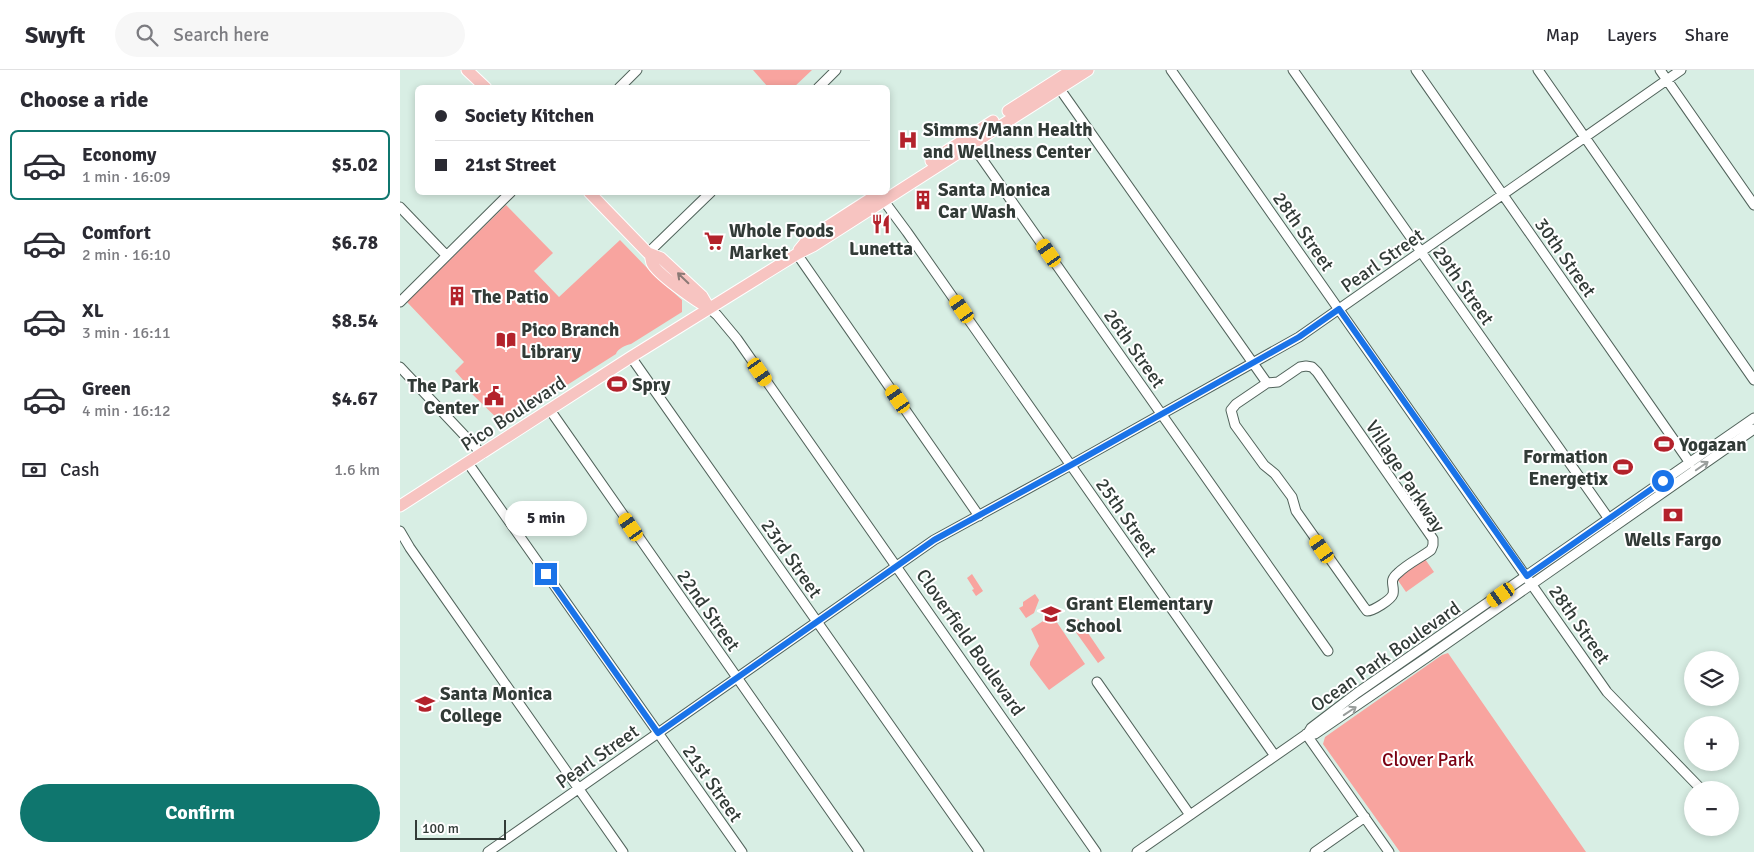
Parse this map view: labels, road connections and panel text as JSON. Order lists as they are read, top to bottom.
{
  "streets": {
    "main road": ["Pico Boulevard", "Cloverfield Boulevard"],
    "street": [
      "28th Street",
      "30th Street",
      "Pearl Street",
      "29th Street",
      "26th Street",
      "Village Parkway",
      "25th Street",
      "23rd Street",
      "22nd Street",
      "Ocean Park Boulevard",
      "21st Street"
    ]
  },
  "crossings": [
    ["28th Street", "Pearl Street"],
    ["28th Street", "Ocean Park Boulevard"],
    ["30th Street", "Pearl Street"],
    ["30th Street", "Ocean Park Boulevard"],
    ["Pearl Street", "29th Street"],
    ["Pearl Street", "26th Street"],
    ["Pearl Street", "25th Street"],
    ["Pearl Street", "23rd Street"],
    ["Pearl Street", "22nd Street"],
    ["Pearl Street", "Cloverfield Boulevard"],
    ["Pearl Street", "21st Street"],
    ["29th Street", "Ocean Park Boulevard"],
    ["26th Street", "Pico Boulevard"],
    ["Pico Boulevard", "25th Street"],
    ["Pico Boulevard", "23rd Street"],
    ["Pico Boulevard", "22nd Street"],
    ["Pico Boulevard", "Cloverfield Boulevard"],
    ["Pico Boulevard", "21st Street"],
    ["25th Street", "Ocean Park Boulevard"]
  ],
  "parks": ["Clover Park"],
  "places": {
    "hospital": ["Simms/Mann Health and Wellness Center"],
    "building": ["Santa Monica Car Wash", "The Patio"],
    "restaurant": ["Lunetta"],
    "supermarket": ["Whole Foods Market"],
    "library": ["Pico Branch Library"],
    "sports": ["Spry", "Yogazan", "Formation Energetix"],
    "public building": ["The Park Center"],
    "bank": ["Wells Fargo"],
    "school or university": ["Grant Elementary School", "Santa Monica College"]
  },
  "scale_bar": "100 m",
  "page": {
    "header": "Swyft",
    "search": "Search here",
    "nav": ["Map", "Layers", "Share"],
    "heading": "Choose a ride",
    "banner": ["Society Kitchen", "21st Street"],
    "list": [
      {
        "name": "Economy",
        "note": "1 min · 16:09",
        "value": "$5.02"
      },
      {
        "name": "Comfort",
        "note": "2 min · 16:10",
        "value": "$6.78"
      },
      {
        "name": "XL",
        "note": "3 min · 16:11",
        "value": "$8.54"
      },
      {
        "name": "Green",
        "note": "4 min · 16:12",
        "value": "$4.67"
      }
    ],
    "pay": ["Cash", "1.6 km"],
    "bubble": "5 min",
    "map_buttons": ["+", "−"],
    "buttons": "Confirm",
    "scale": "100 m"
  }
}
